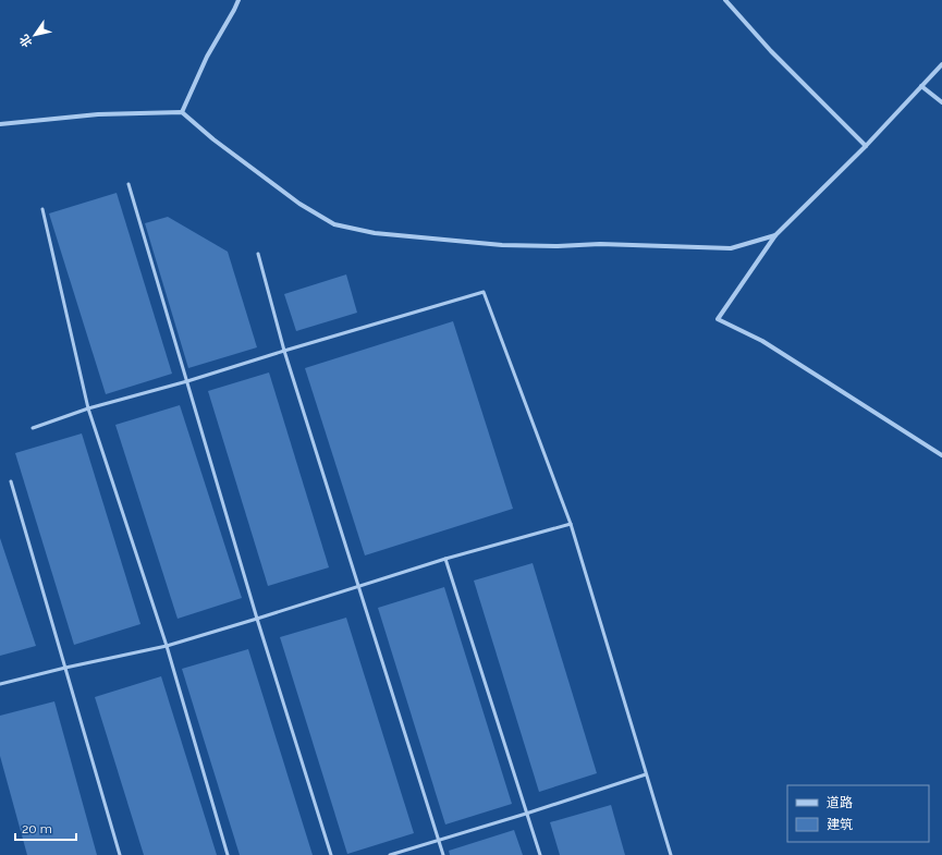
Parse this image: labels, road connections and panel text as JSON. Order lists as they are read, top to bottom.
{
  "legend": ["道路", "建筑"],
  "scale_bar": "20 m",
  "north": "bottom left"
}
